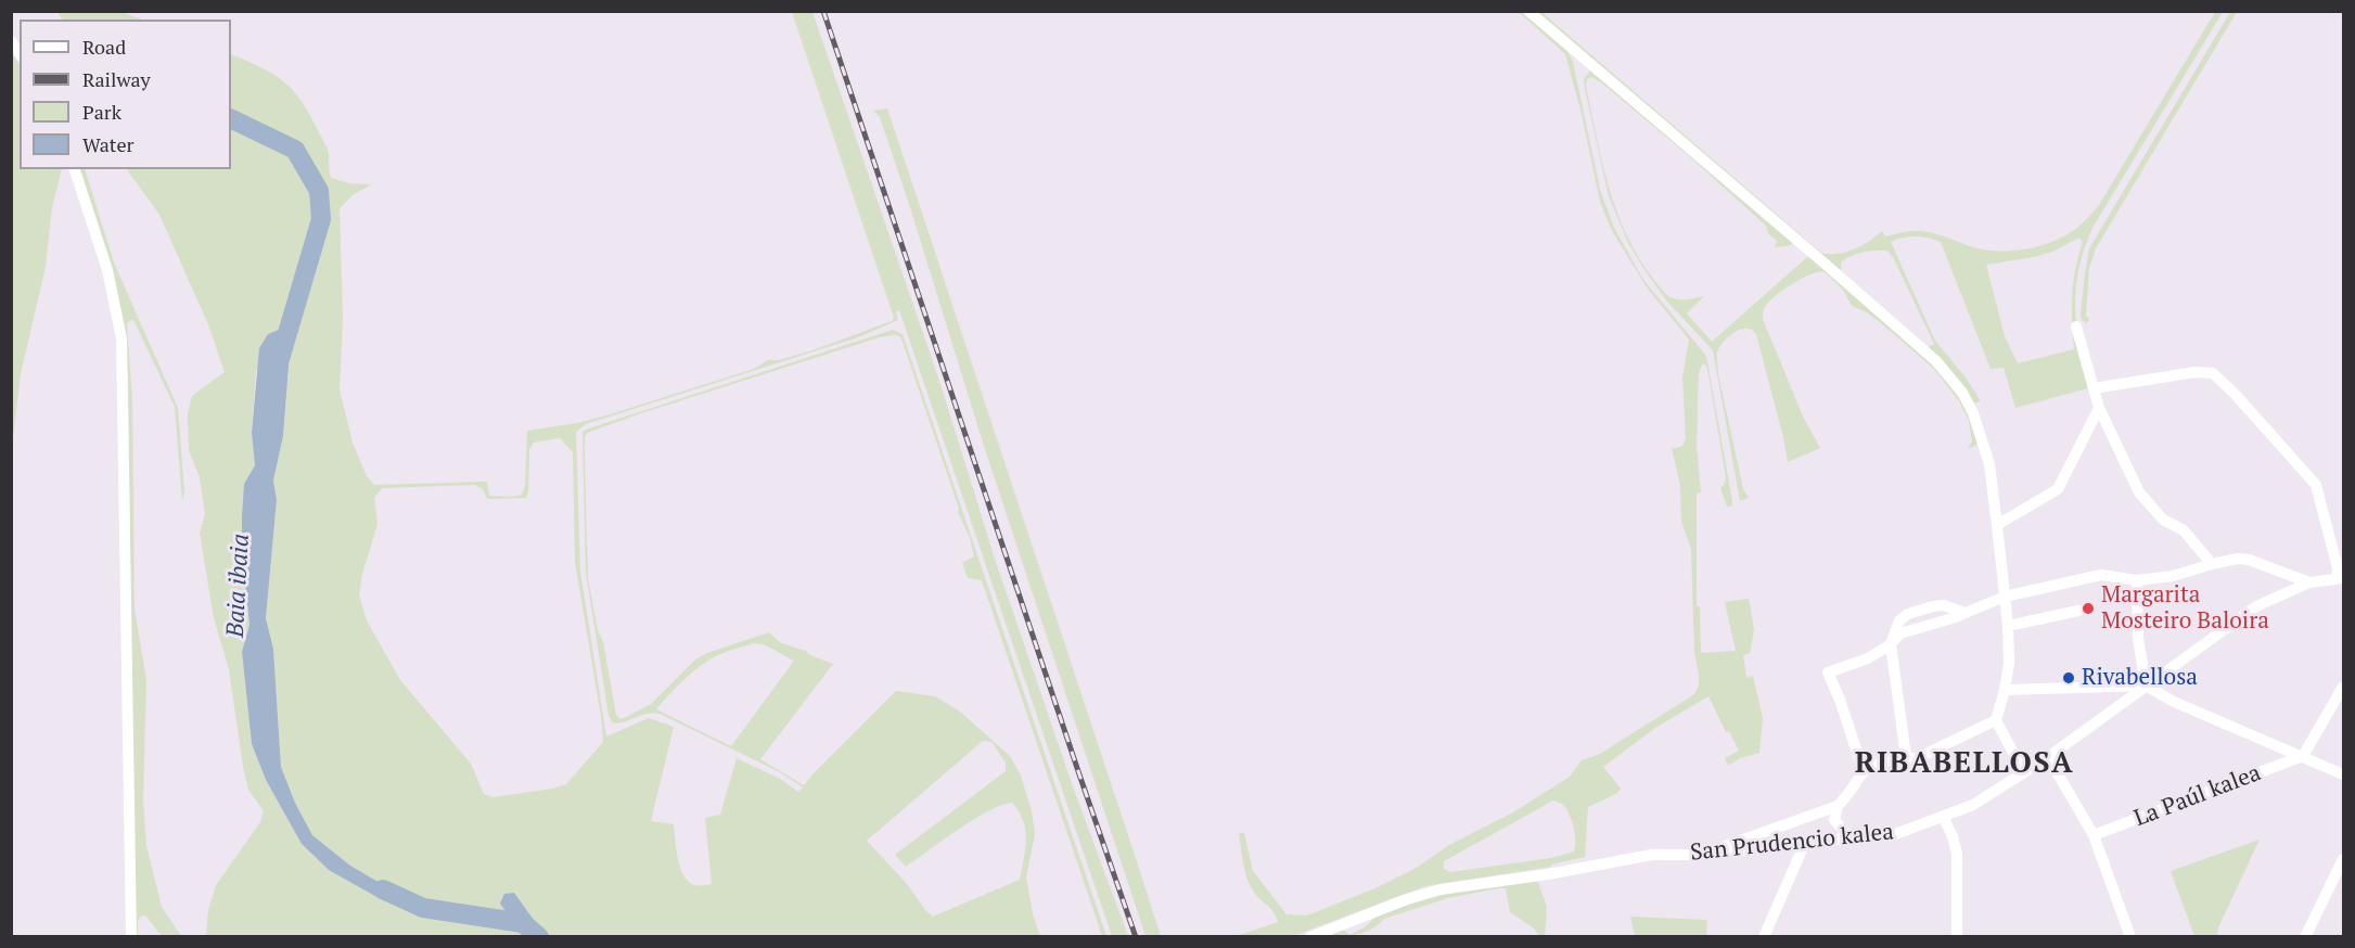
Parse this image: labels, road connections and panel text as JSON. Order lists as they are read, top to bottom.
{
  "streets": {
    "street": ["La Paúl kalea", "San Prudencio kalea"]
  },
  "districts": ["RIBABELLOSA"],
  "water": ["Baia ibaia"],
  "places": ["Margarita Mosteiro Baloira", "Rivabellosa"],
  "legend": [
    "Road",
    "Railway",
    "Park",
    "Water"
  ]
}
